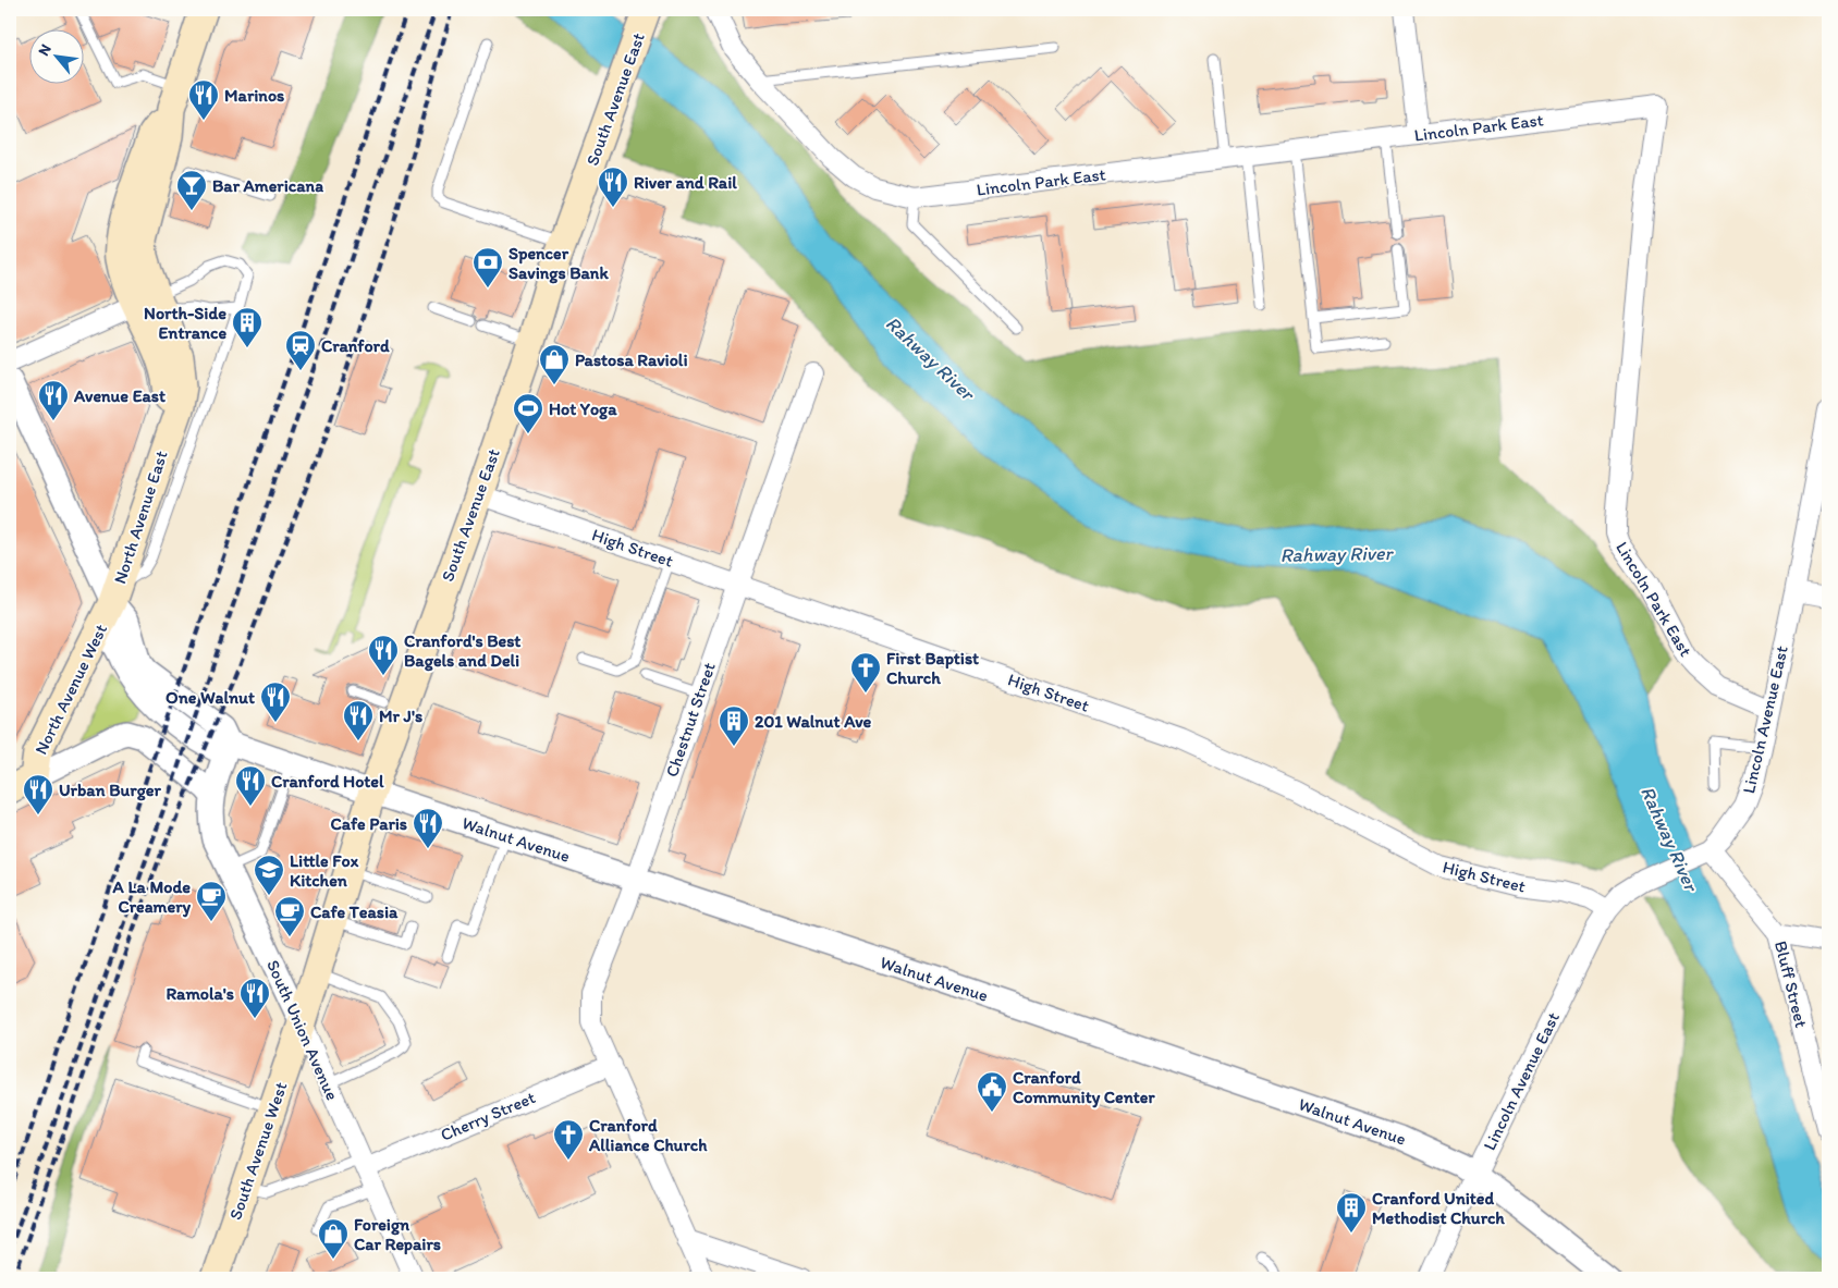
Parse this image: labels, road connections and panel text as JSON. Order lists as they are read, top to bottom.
{
  "streets": {
    "main road": [
      "South Avenue East",
      "North Avenue East",
      "North Avenue West",
      "South Avenue West"
    ],
    "street": [
      "Lincoln Park East",
      "High Street",
      "Chestnut Street",
      "Lincoln Avenue East",
      "Walnut Avenue",
      "Bluff Street",
      "South Union Avenue",
      "Cherry Street"
    ]
  },
  "crossings": [
    ["South Avenue East", "High Street"],
    ["South Avenue East", "Walnut Avenue"],
    ["South Avenue East", "South Union Avenue"],
    ["South Avenue East", "South Avenue West"],
    ["Lincoln Park East", "Lincoln Avenue East"],
    ["North Avenue East", "North Avenue West"],
    ["High Street", "Chestnut Street"],
    ["High Street", "Lincoln Avenue East"],
    ["Chestnut Street", "Walnut Avenue"],
    ["Chestnut Street", "Cherry Street"],
    ["Lincoln Avenue East", "Walnut Avenue"],
    ["Walnut Avenue", "South Union Avenue"],
    ["South Union Avenue", "Cherry Street"],
    ["South Union Avenue", "South Avenue West"]
  ],
  "water": ["Rahway River"],
  "places": {
    "restaurant": [
      "Marinos",
      "River and Rail",
      "Avenue East",
      "Cranford's Best Bagels and Deli",
      "One Walnut",
      "Mr J's",
      "Cranford Hotel",
      "Urban Burger",
      "Cafe Paris",
      "Ramola's"
    ],
    "bar": ["Bar Americana"],
    "bank": ["Spencer Savings Bank"],
    "building": ["North-Side Entrance", "201 Walnut Ave", "Cranford United Methodist Church"],
    "station": ["Cranford"],
    "shop": ["Pastosa Ravioli", "Foreign Car Repairs"],
    "sports": ["Hot Yoga"],
    "church": ["First Baptist Church", "Cranford Alliance Church"],
    "school or university": ["Little Fox Kitchen"],
    "cafe": ["A La Mode Creamery", "Cafe Teasia"],
    "public building": ["Cranford Community Center"]
  },
  "north": "top left"
}
